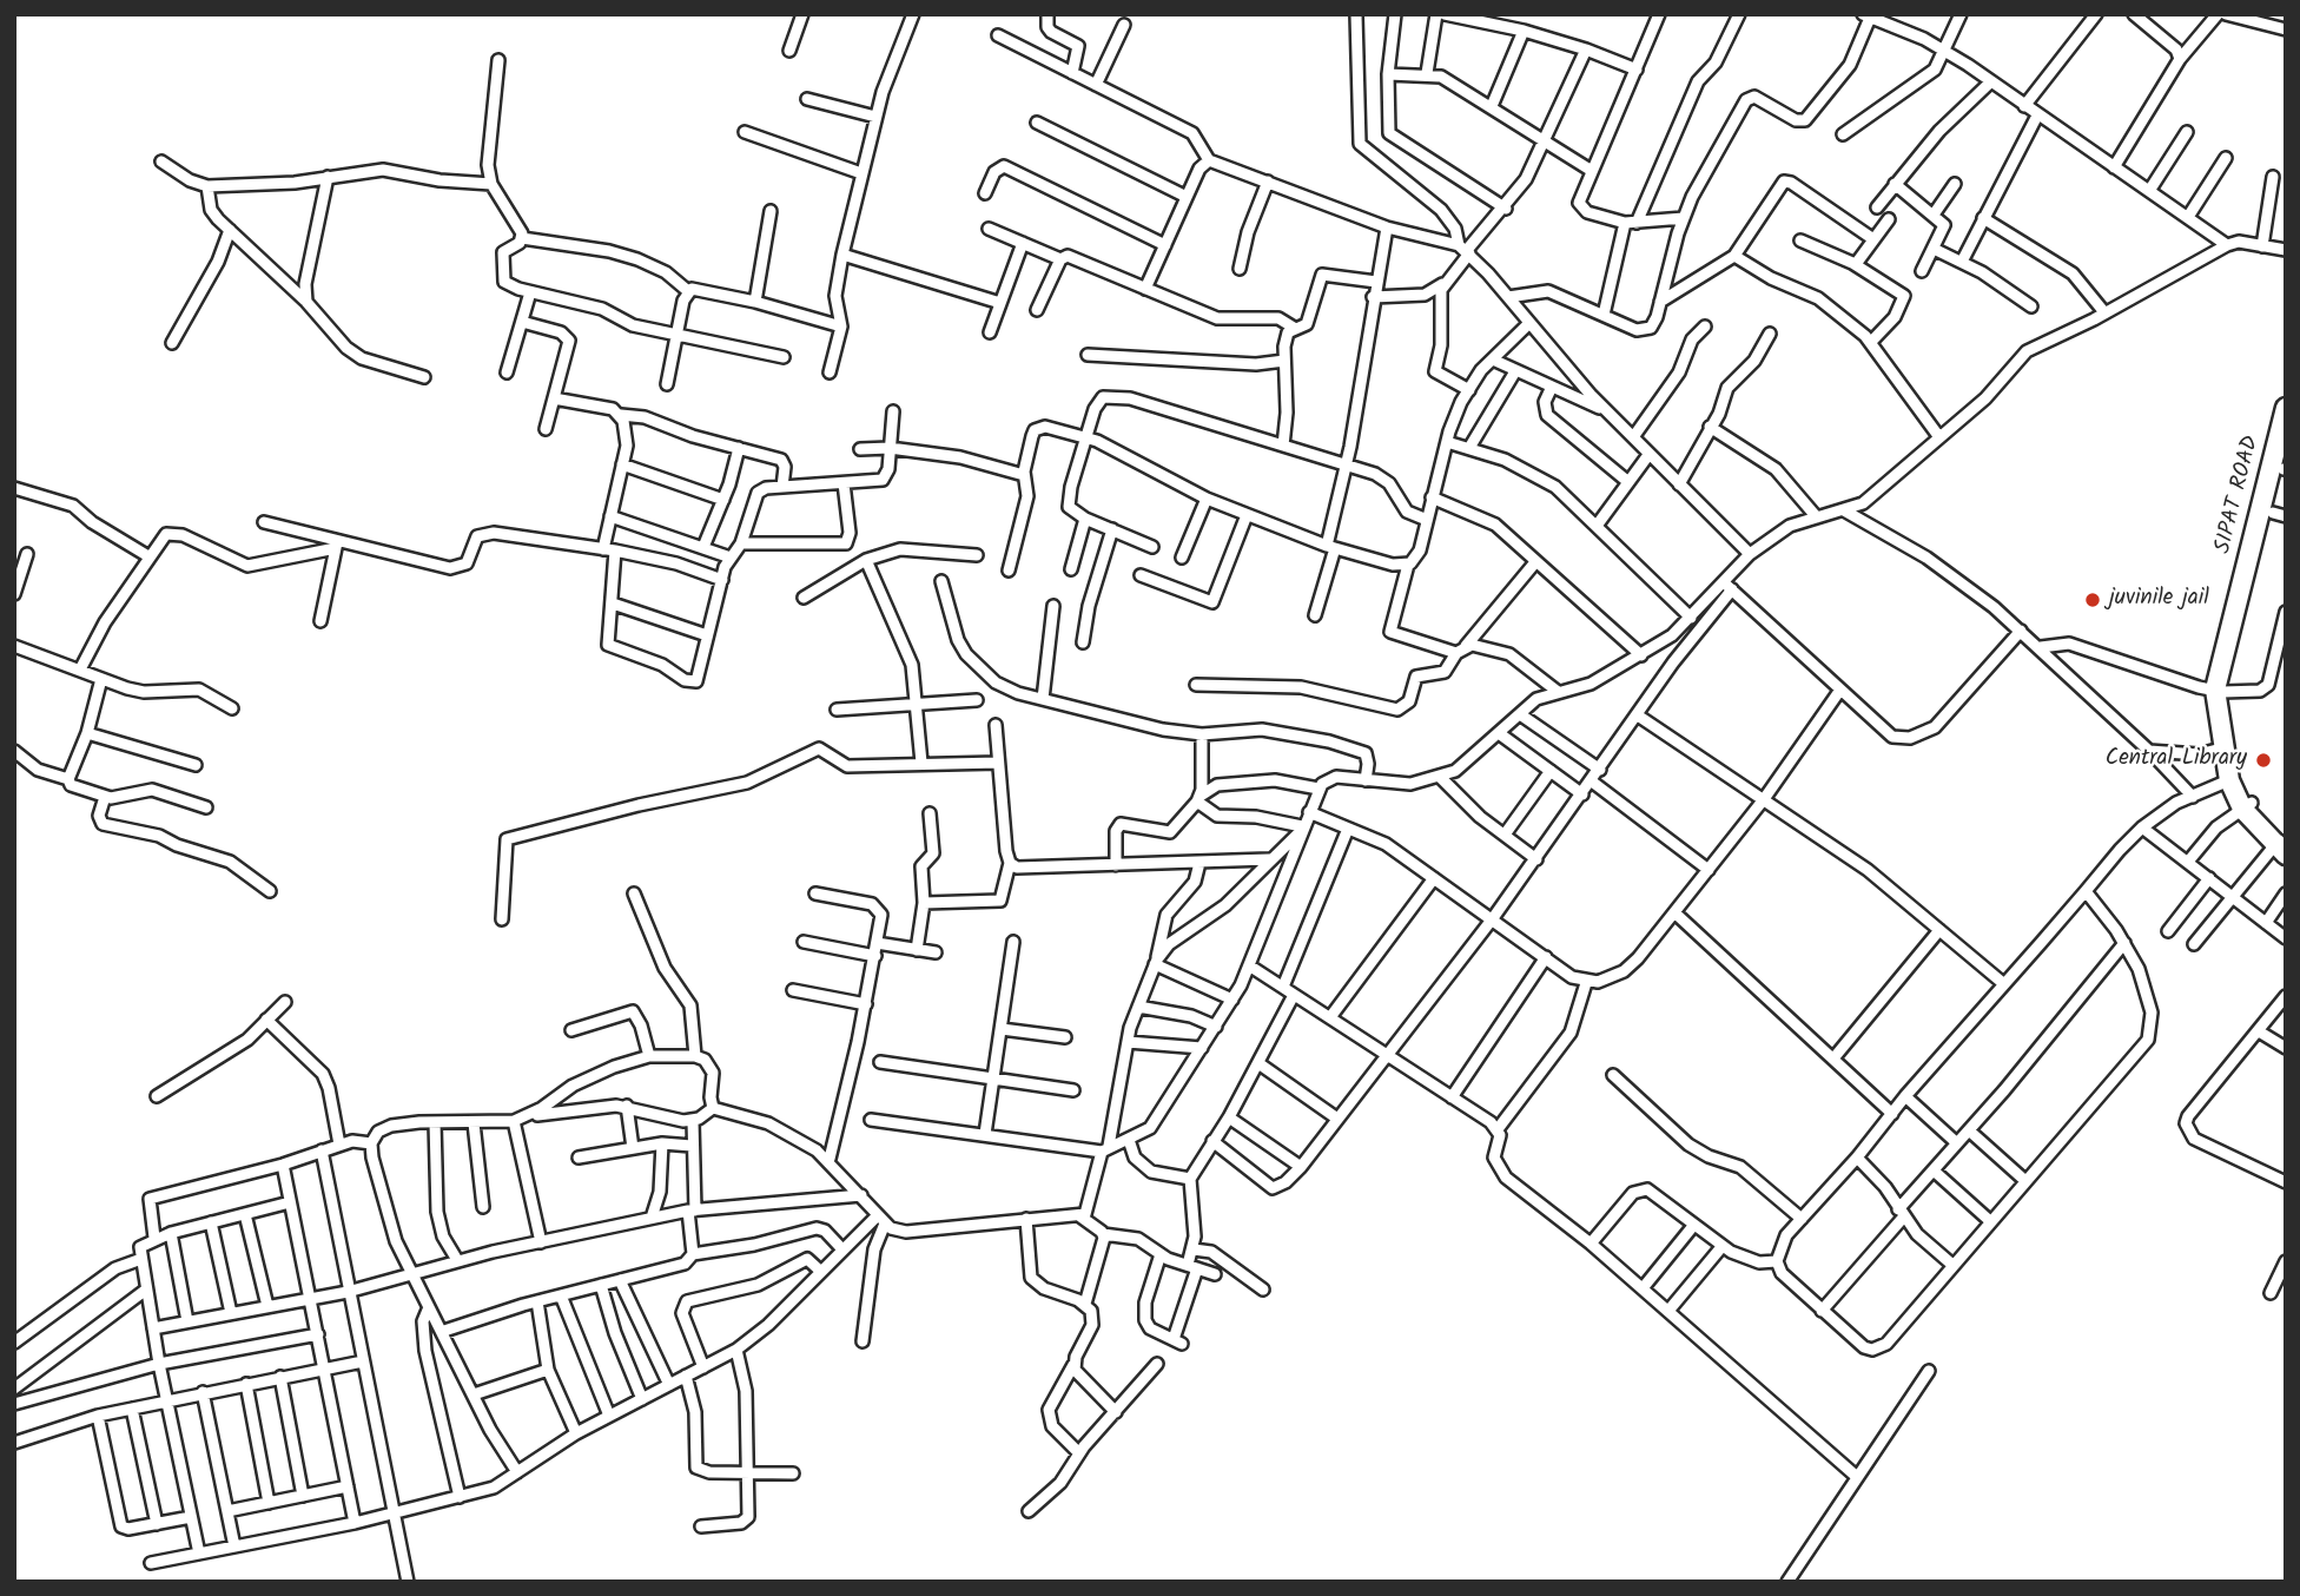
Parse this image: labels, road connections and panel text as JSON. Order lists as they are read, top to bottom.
{
  "streets": {
    "highway": ["SIPAT ROAD"]
  },
  "places": ["juvinile jail", "Central Library"]
}
